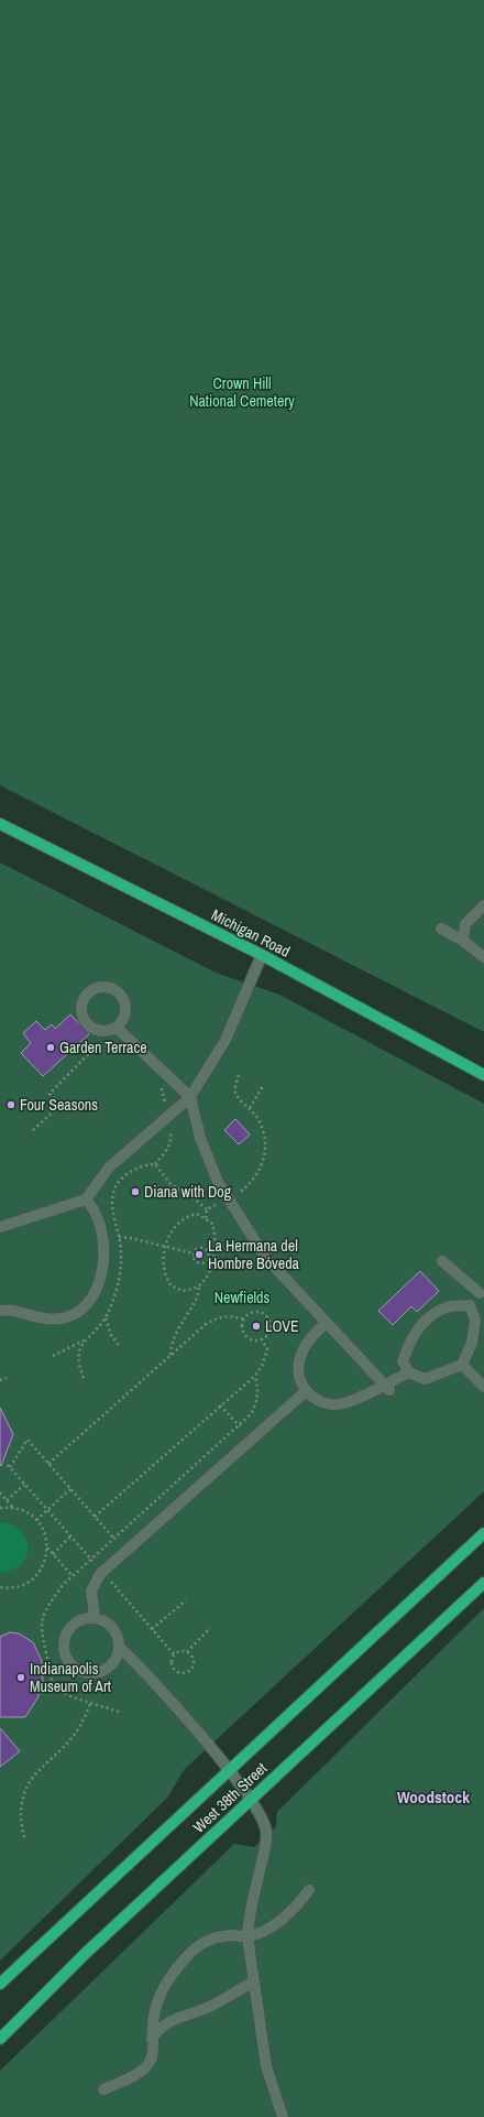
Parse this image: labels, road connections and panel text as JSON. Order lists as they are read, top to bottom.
{
  "streets": {
    "main road": ["Michigan Road", "West 38th Street"]
  },
  "districts": ["Woodstock"],
  "parks": ["Crown Hill National Cemetery", "Newfields"],
  "places": [
    "Garden Terrace",
    "Four Seasons",
    "Diana with Dog",
    "La Hermana del Hombre Bóveda",
    "LOVE",
    "Indianapolis Museum of Art"
  ]
}
